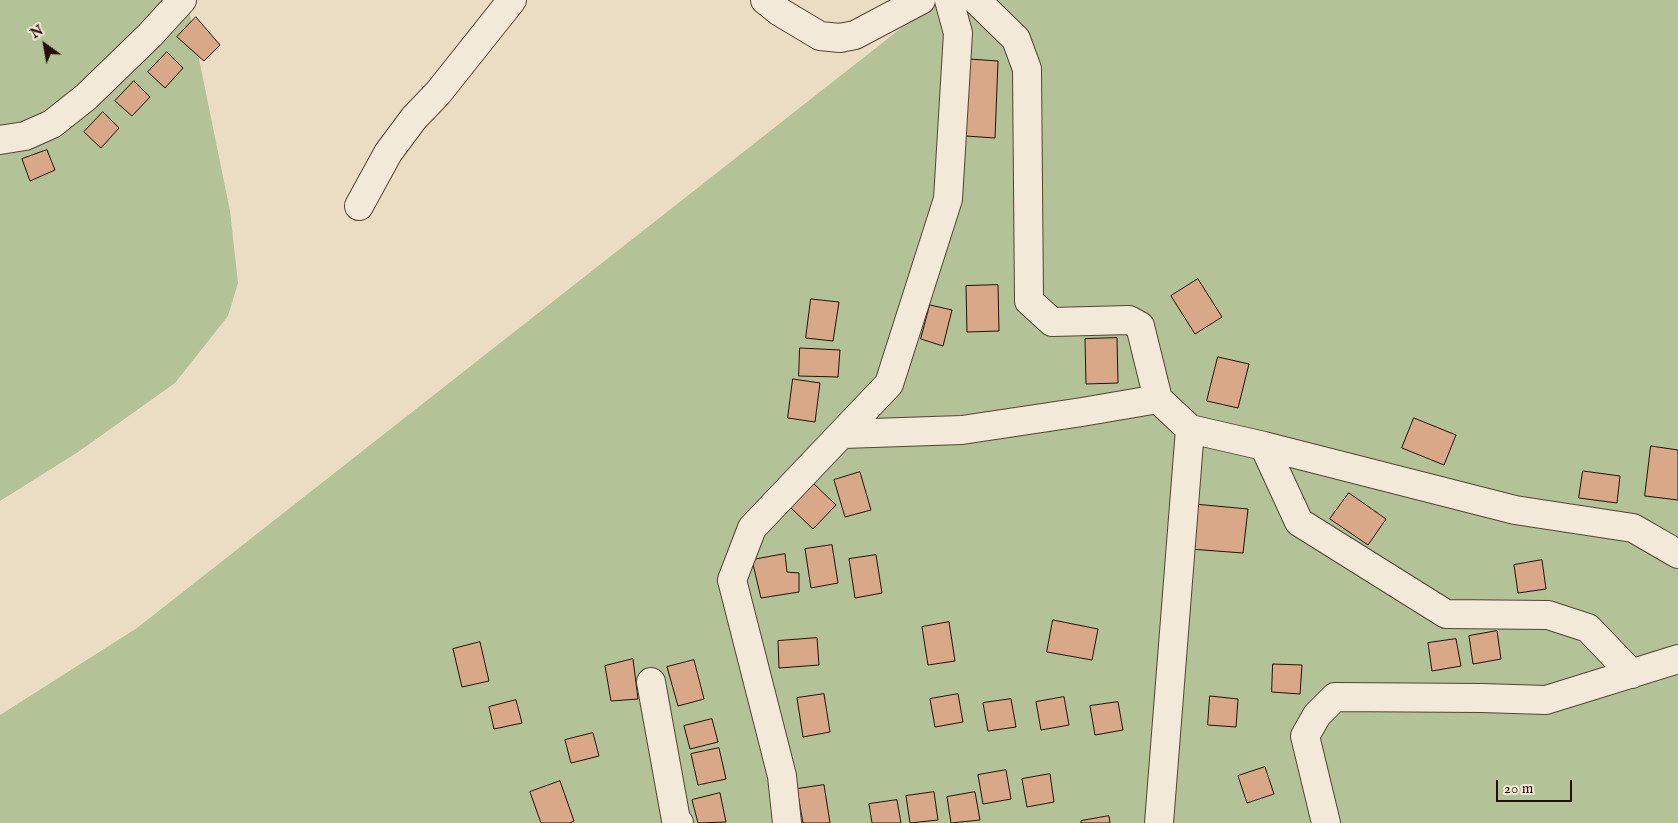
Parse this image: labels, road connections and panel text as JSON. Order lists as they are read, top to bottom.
{
  "scale_bar": "20 m",
  "north": "top left"
}
